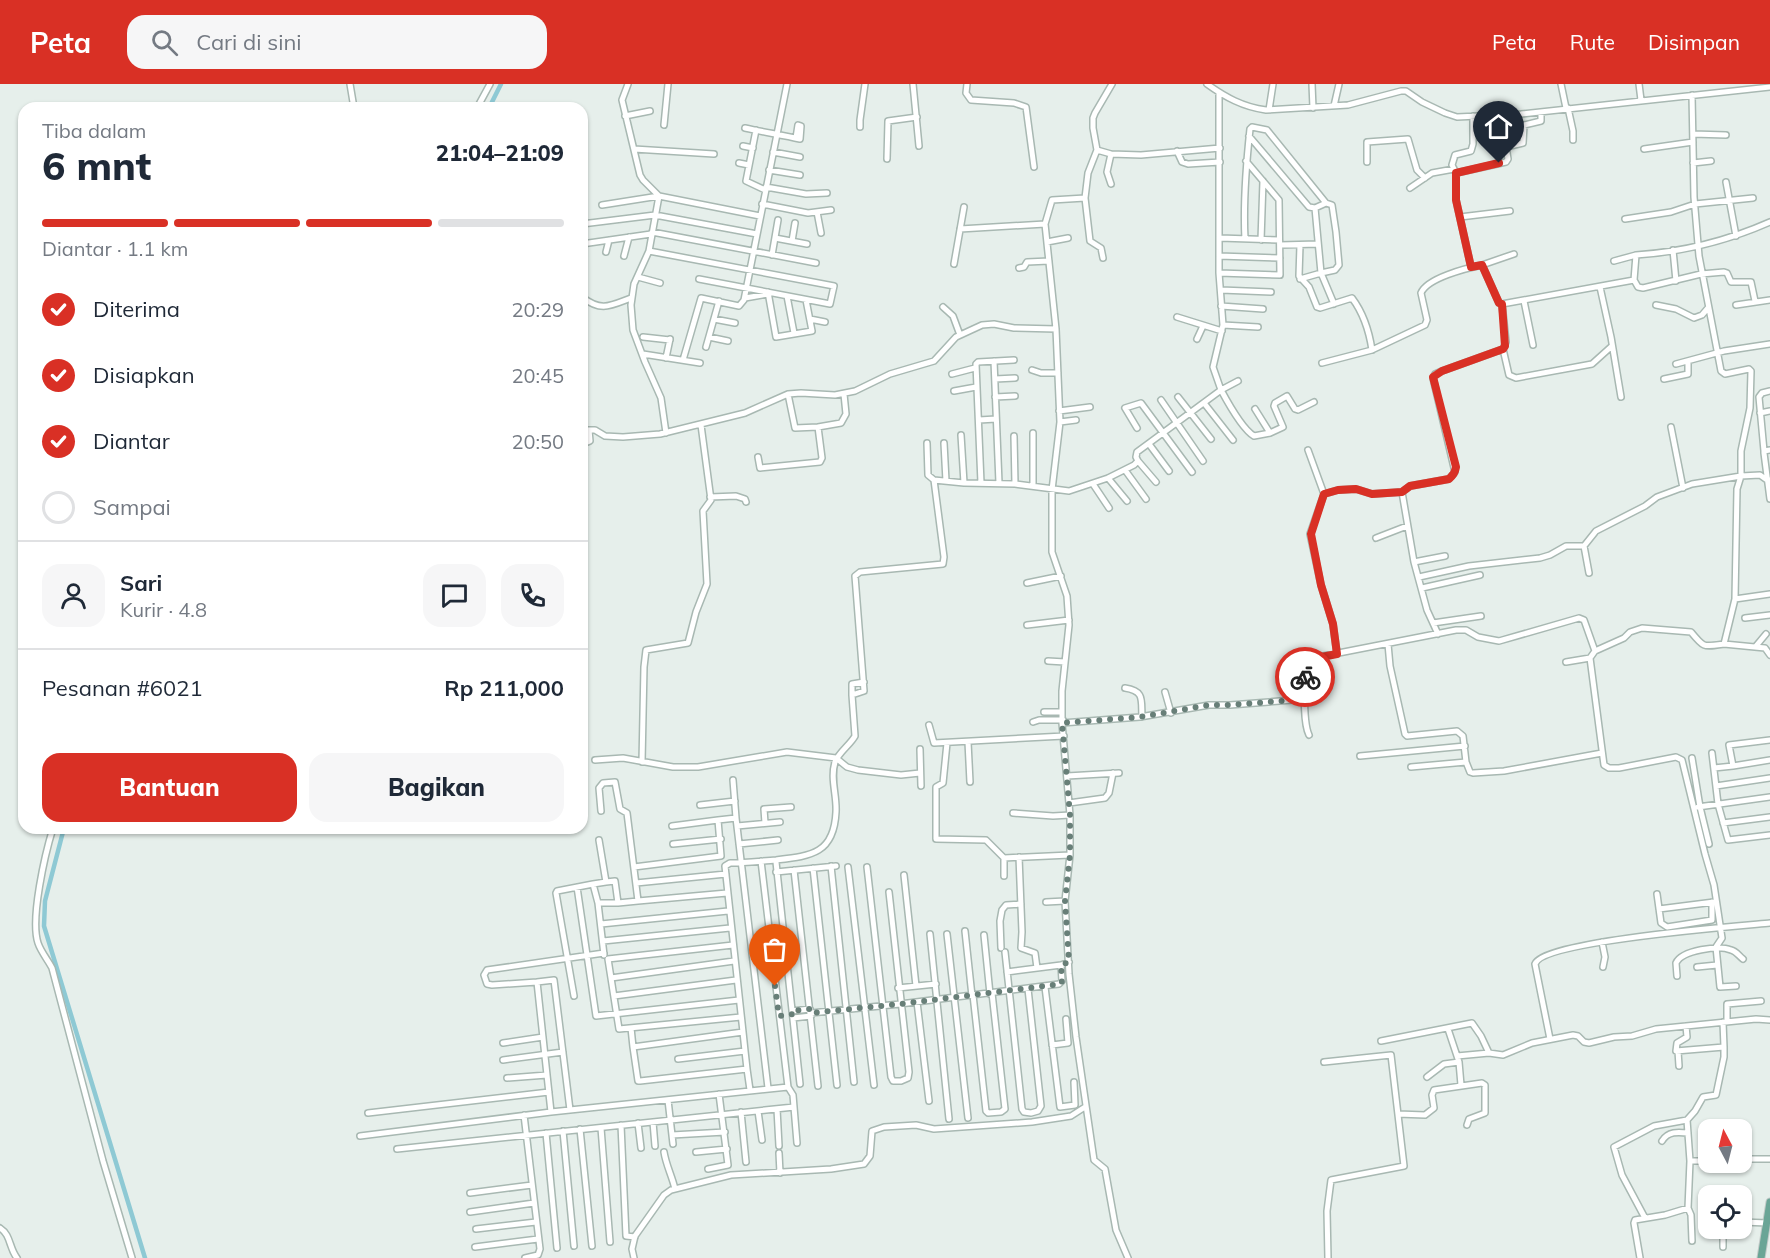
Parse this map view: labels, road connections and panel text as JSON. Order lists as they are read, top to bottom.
{
  "north": "top",
  "page": {
    "header": "Peta",
    "search": "Cari di sini",
    "nav": ["Peta", "Rute", "Disimpan"],
    "heading": ["6 mnt", "Tiba dalam", "21:04–21:09"],
    "panel": [
      "Sari",
      "Kurir · 4.8",
      "Pesanan #6021",
      "Rp 211,000"
    ],
    "bar": "Diantar · 1.1 km",
    "list": [
      ["Diterima", "20:29"],
      ["Disiapkan", "20:45"],
      ["Diantar", "20:50"],
      "Sampai"
    ],
    "buttons": ["Bantuan", "Bagikan"]
  }
}
